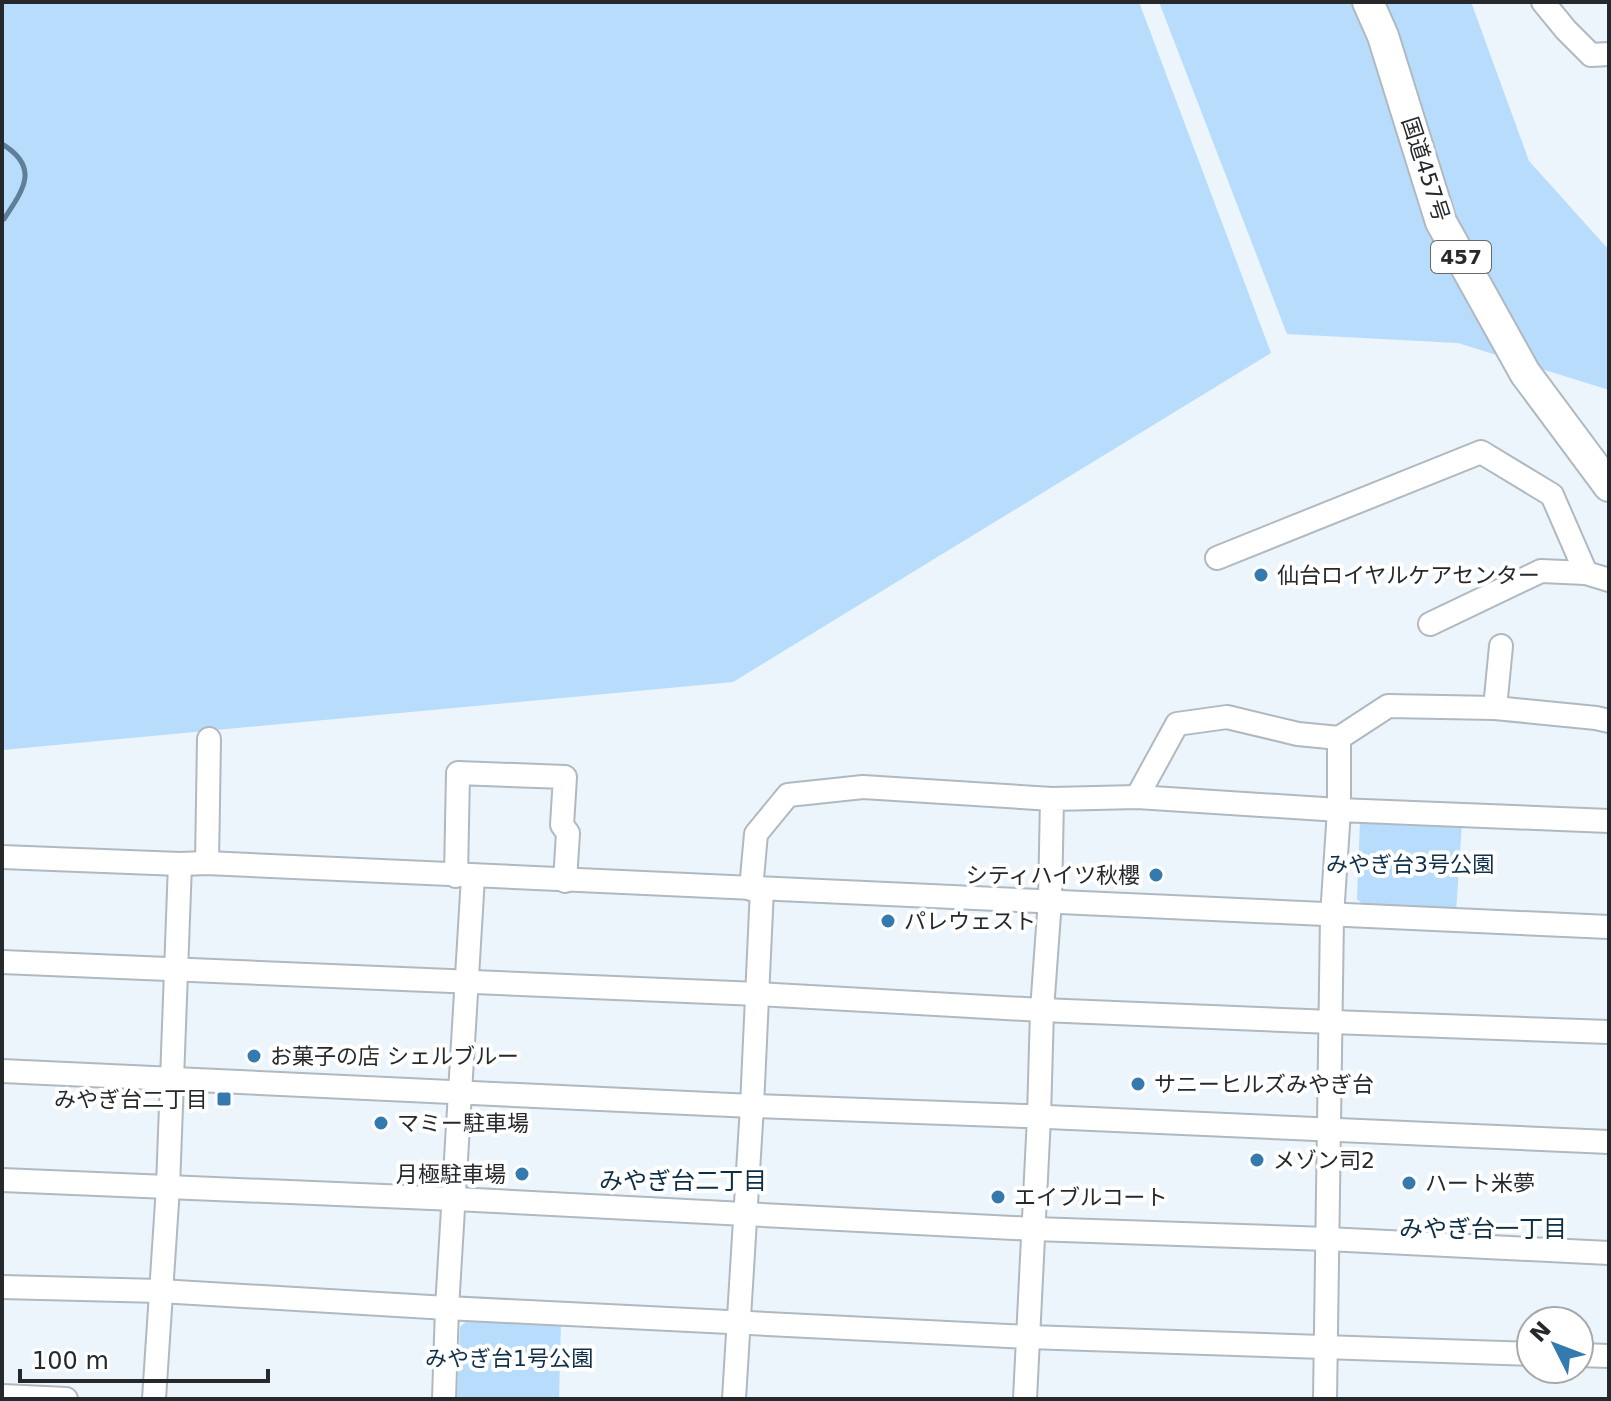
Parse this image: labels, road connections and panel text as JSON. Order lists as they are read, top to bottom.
{
  "streets": {
    "highway": ["国道457号", "457"]
  },
  "districts": ["みやぎ台二丁目", "みやぎ台一丁目"],
  "parks": ["みやぎ台3号公園", "みやぎ台1号公園"],
  "places": {
    "other": [
      "仙台ロイヤルケアセンター",
      "シティハイツ秋櫻",
      "パレウェスト",
      "お菓子の店 シェルブルー",
      "サニーヒルズみやぎ台",
      "マミー駐車場",
      "メゾン司2",
      "月極駐車場",
      "ハート米夢",
      "エイブルコート"
    ],
    "transit": ["みやぎ台二丁目"]
  },
  "scale_bar": "100 m",
  "north": "top left"
}
